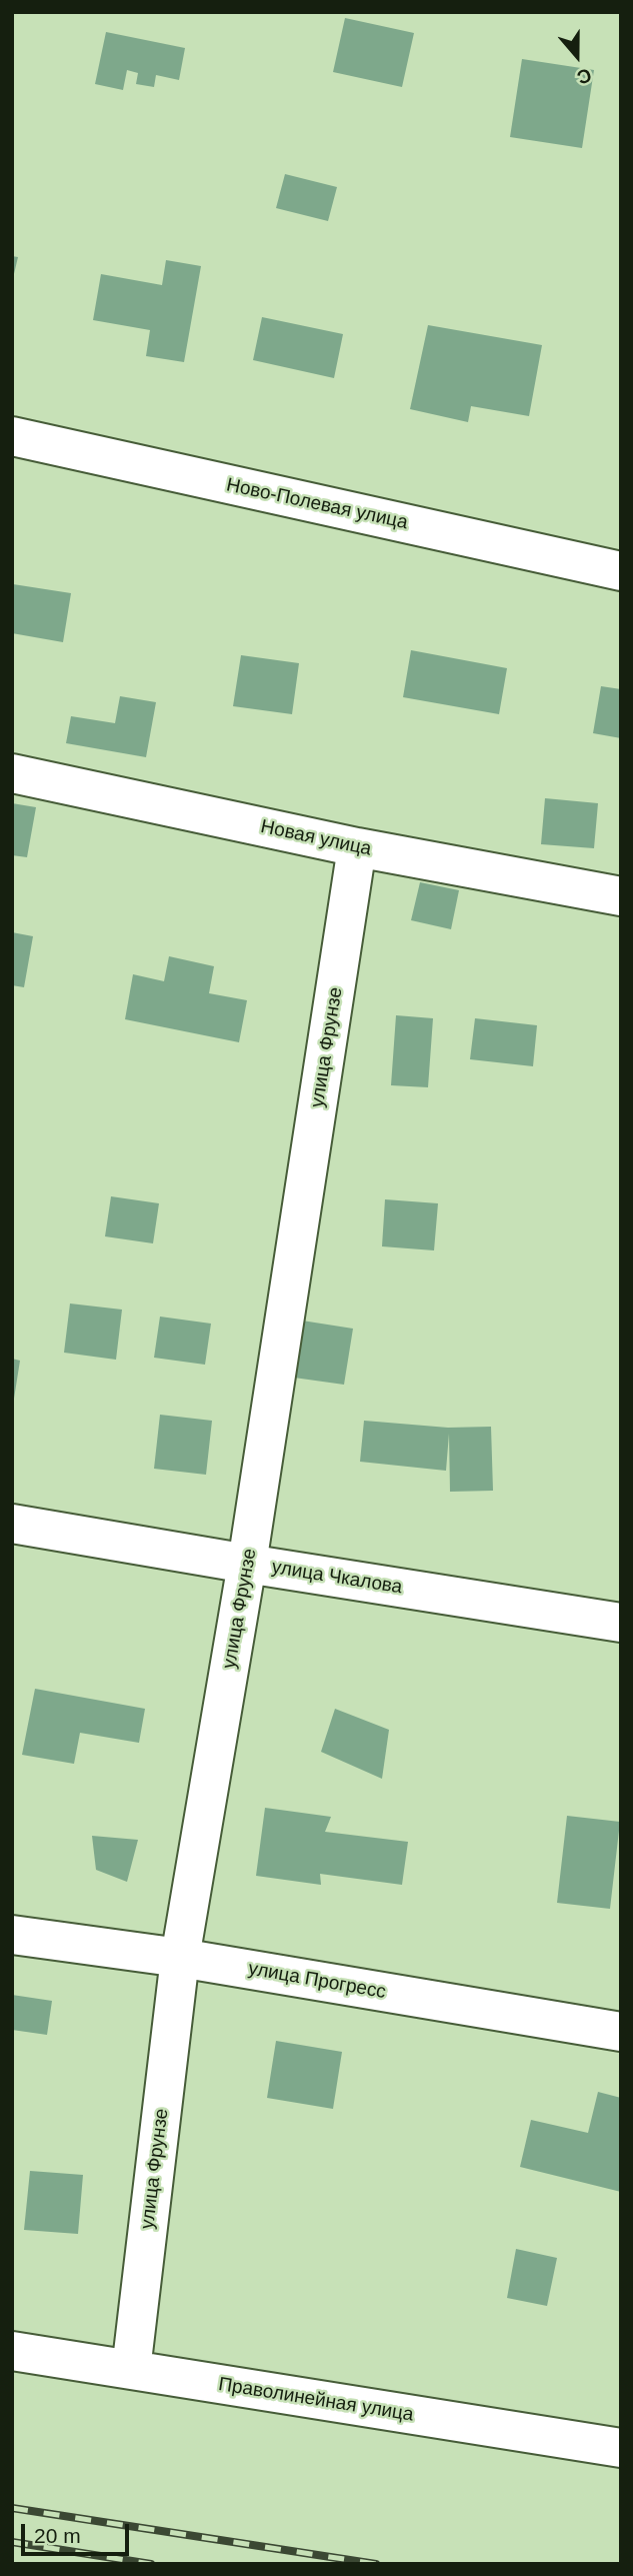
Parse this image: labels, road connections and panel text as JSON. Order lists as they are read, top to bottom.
{
  "streets": {
    "street": [
      "Ново-Полевая улица",
      "Новая улица",
      "улица Фрунзе",
      "улица Чкалова",
      "улица Прогресс",
      "Праволинейная улица"
    ]
  },
  "crossings": [
    ["Новая улица", "улица Фрунзе"],
    ["улица Фрунзе", "улица Чкалова"],
    ["улица Фрунзе", "улица Прогресс"],
    ["улица Фрунзе", "Праволинейная улица"]
  ],
  "scale_bar": "20 m",
  "north": "bottom"
}
